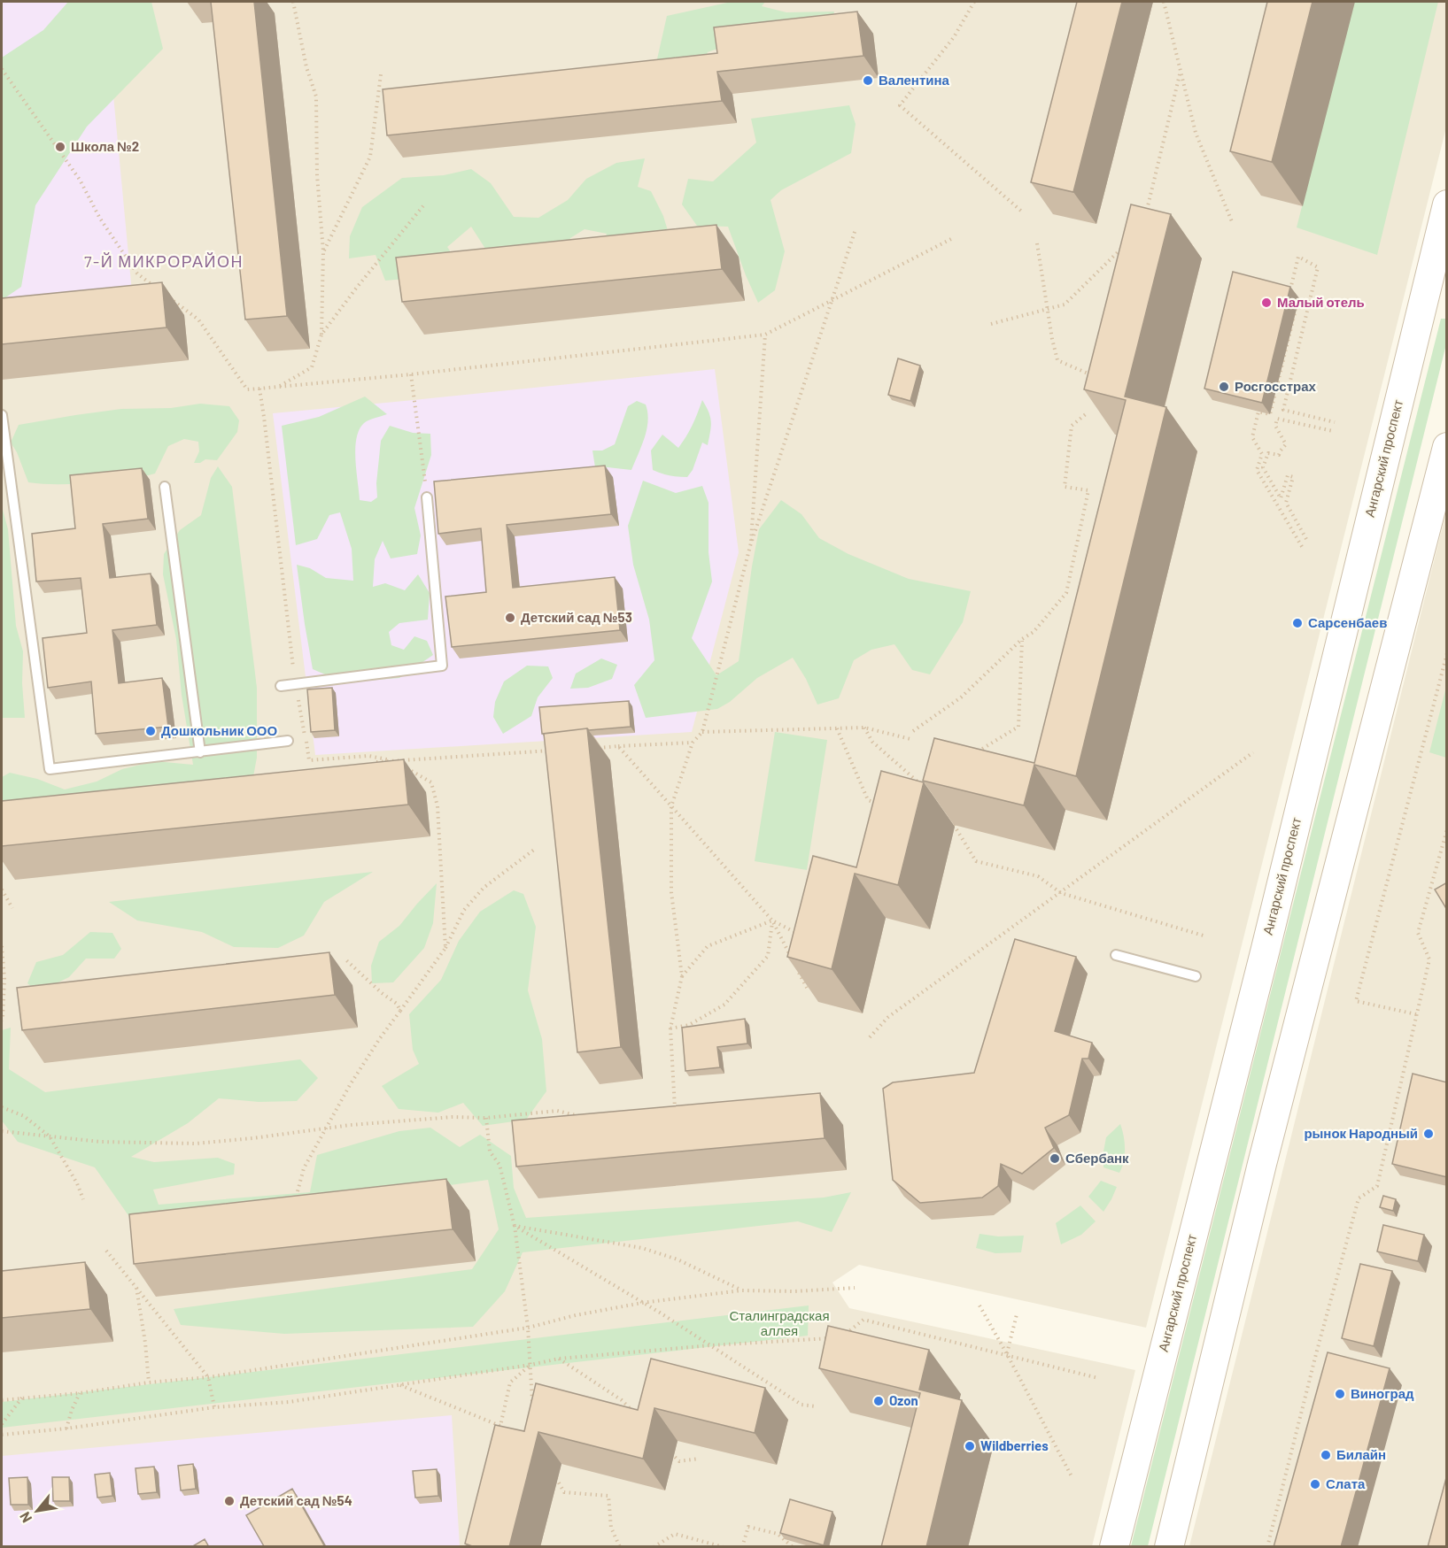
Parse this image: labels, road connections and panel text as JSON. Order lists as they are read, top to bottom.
{
  "streets": {
    "street": ["Ангарский проспект"]
  },
  "districts": ["7-Й МИКРОРАЙОН"],
  "parks": ["Сталинградская аллея"],
  "places": [
    "Валентина",
    "Школа №2",
    "Малый отель",
    "Росгосстрах",
    "Детский сад №53",
    "Сарсенбаев",
    "Дошкольник ООО",
    "рынок Народный",
    "Сбербанк",
    "Виноград",
    "Ozon",
    "Wildberries",
    "Билайн",
    "Слата",
    "Детский сад №54"
  ],
  "north": "bottom left"
}
